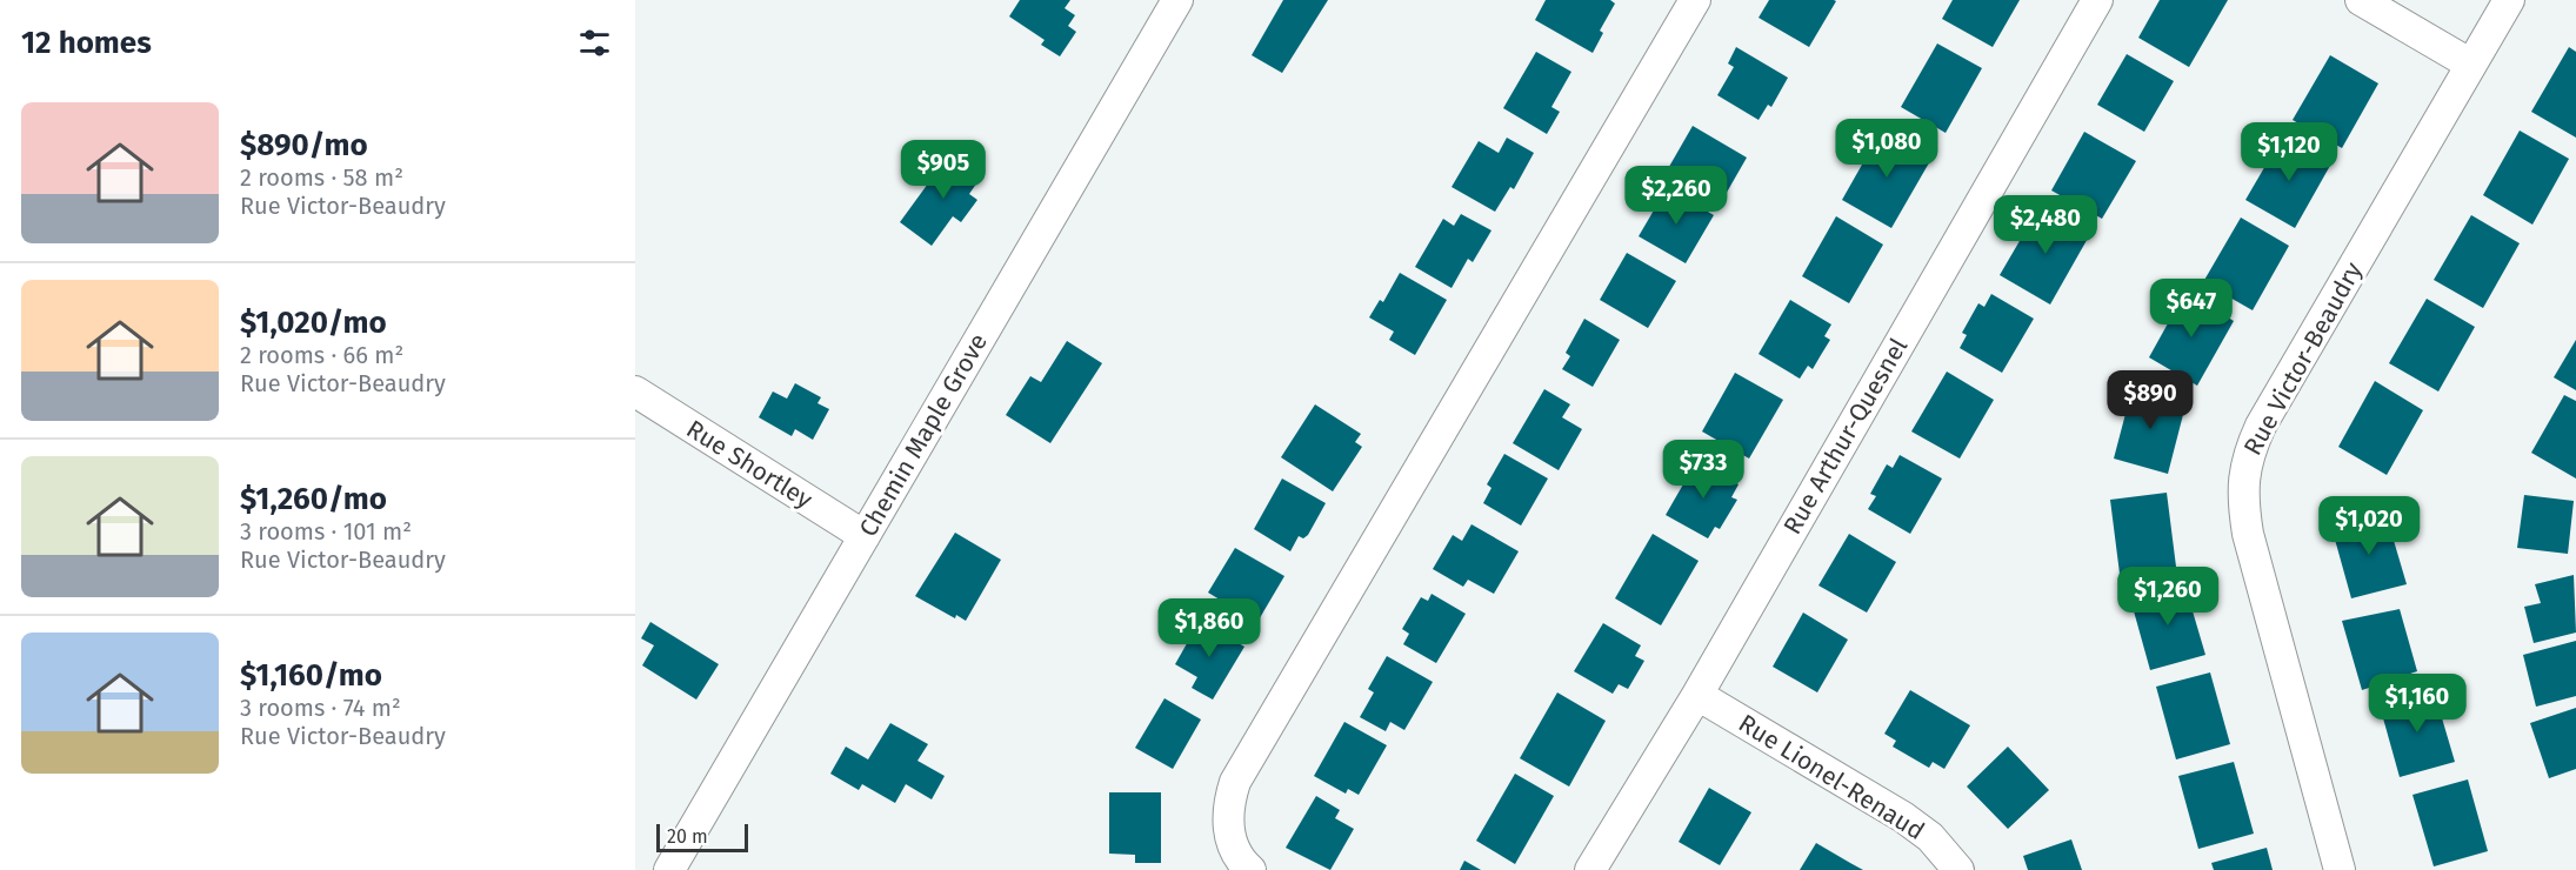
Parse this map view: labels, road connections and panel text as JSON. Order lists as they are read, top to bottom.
{
  "streets": {
    "street": [
      "Rue Victor-Beaudry",
      "Chemin Maple Grove",
      "Rue Arthur-Quesnel",
      "Rue Shortley",
      "Rue Lionel-Renaud"
    ]
  },
  "crossings": [
    ["Chemin Maple Grove", "Rue Shortley"],
    ["Rue Arthur-Quesnel", "Rue Lionel-Renaud"]
  ],
  "scale_bar": "20 m",
  "page": {
    "heading": "12 homes",
    "list": [
      {
        "name": "$890/mo",
        "note": "2 rooms · 58 m² · Rue Victor-Beaudry"
      },
      {
        "name": "$1,020/mo",
        "note": "2 rooms · 66 m² · Rue Victor-Beaudry"
      },
      {
        "name": "$1,260/mo",
        "note": "3 rooms · 101 m² · Rue Victor-Beaudry"
      },
      {
        "name": "$1,160/mo",
        "note": "3 rooms · 74 m² · Rue Victor-Beaudry"
      }
    ],
    "price": [
      "$1,080",
      "$1,120",
      "$905",
      "$2,260",
      "$2,480",
      "$647",
      "$890",
      "$733",
      "$1,020",
      "$1,260",
      "$1,860",
      "$1,160"
    ],
    "scale": "20 m"
  }
}
